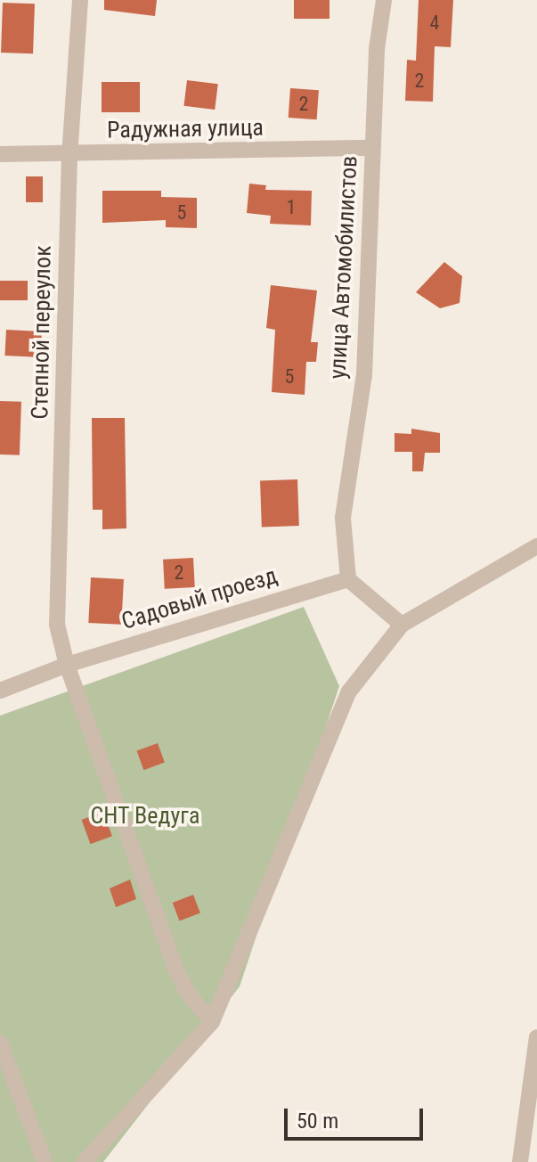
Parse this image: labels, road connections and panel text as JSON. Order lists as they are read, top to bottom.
{
  "streets": {
    "street": [
      "Радужная улица",
      "улица Автомобилистов",
      "Степной переулок",
      "Садовый проезд"
    ]
  },
  "crossings": [
    ["Радужная улица", "улица Автомобилистов"],
    ["Радужная улица", "Степной переулок"],
    ["улица Автомобилистов", "Садовый проезд"],
    ["Степной переулок", "Садовый проезд"]
  ],
  "parks": ["СНТ Ведуга"],
  "house_numbers": [
    "4",
    "2",
    "2",
    "1",
    "5",
    "5",
    "2"
  ],
  "scale_bar": "50 m"
}
